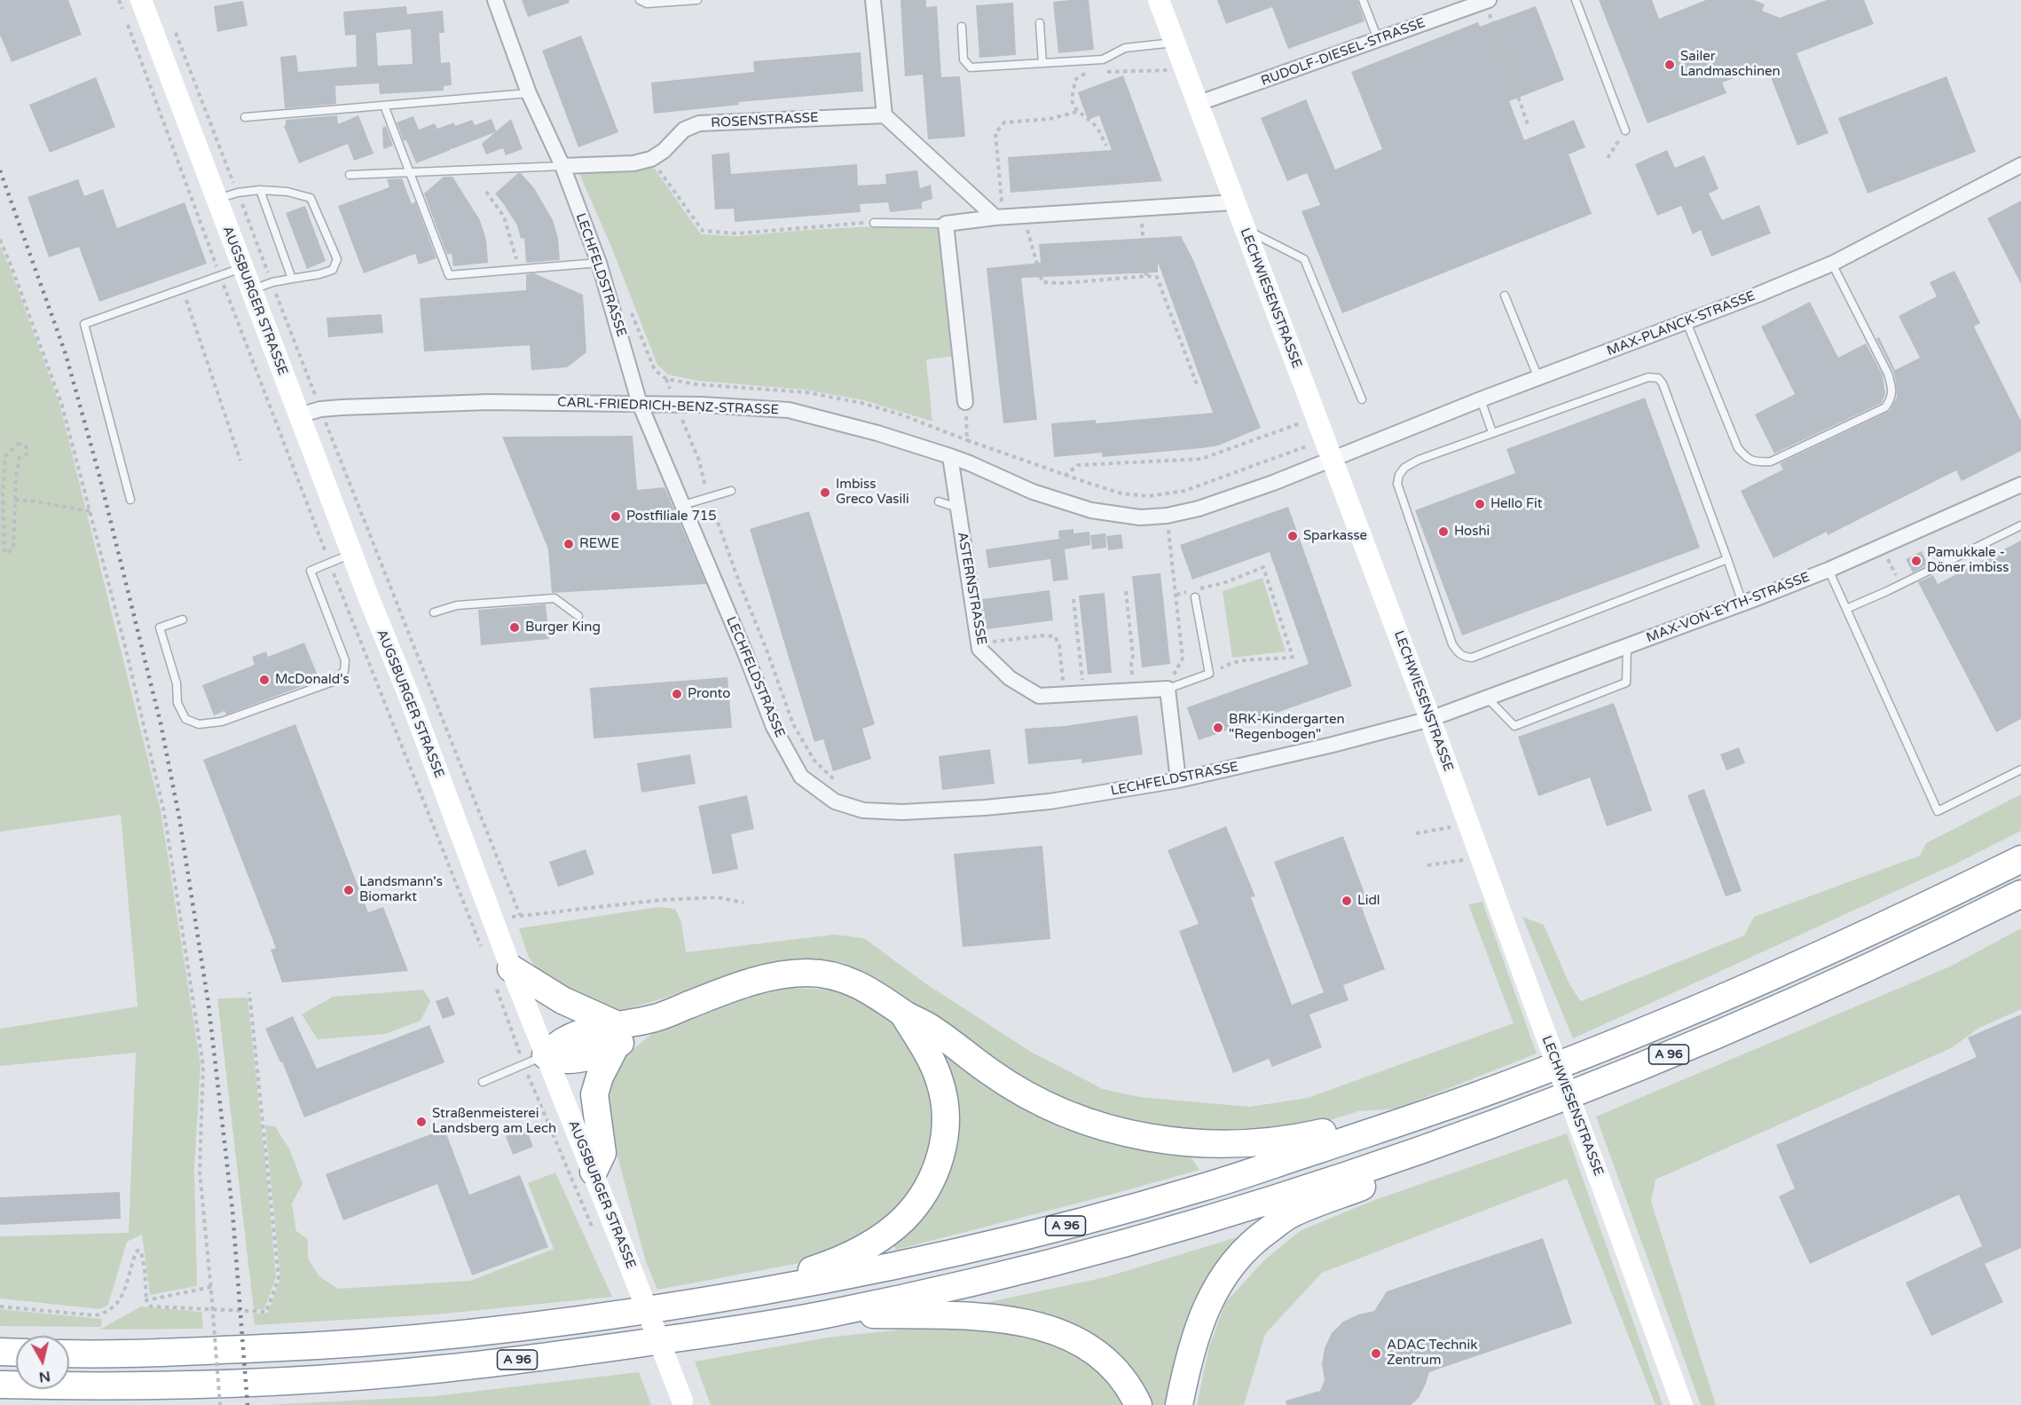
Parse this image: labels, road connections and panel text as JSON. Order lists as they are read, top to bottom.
{
  "streets": {
    "highway": ["A 96"],
    "main road": ["LECHWIESENSTRASSE", "AUGSBURGER STRASSE"],
    "street": [
      "RUDOLF-DIESEL-STRASSE",
      "ROSENSTRASSE",
      "LECHFELDSTRASSE",
      "MAX-PLANCK-STRASSE",
      "CARL-FRIEDRICH-BENZ-STRASSE",
      "ASTERNSTRASSE",
      "MAX-VON-EYTH-STRASSE"
    ]
  },
  "crossings": [
    ["RUDOLF-DIESEL-STRASSE", "LECHWIESENSTRASSE"],
    ["ROSENSTRASSE", "LECHFELDSTRASSE"],
    ["LECHFELDSTRASSE", "LECHWIESENSTRASSE"],
    ["LECHFELDSTRASSE", "CARL-FRIEDRICH-BENZ-STRASSE"],
    ["LECHFELDSTRASSE", "MAX-VON-EYTH-STRASSE"],
    ["LECHWIESENSTRASSE", "MAX-PLANCK-STRASSE"],
    ["LECHWIESENSTRASSE", "CARL-FRIEDRICH-BENZ-STRASSE"],
    ["LECHWIESENSTRASSE", "MAX-VON-EYTH-STRASSE"],
    ["AUGSBURGER STRASSE", "CARL-FRIEDRICH-BENZ-STRASSE"],
    ["MAX-PLANCK-STRASSE", "CARL-FRIEDRICH-BENZ-STRASSE"],
    ["CARL-FRIEDRICH-BENZ-STRASSE", "ASTERNSTRASSE"]
  ],
  "places": [
    "Sailer Landmaschinen",
    "Imbiss Greco Vasili",
    "Hello Fit",
    "Postfiliale 715",
    "Hoshi",
    "Sparkasse",
    "REWE",
    "Pamukkale - Döner imbiss",
    "Burger King",
    "McDonald's",
    "Pronto",
    "BRK-Kindergarten \"Regenbogen\"",
    "Landsmann's Biomarkt",
    "Lidl",
    "Straßenmeisterei Landsberg am Lech",
    "ADAC Technik Zentrum"
  ],
  "north": "bottom"
}
